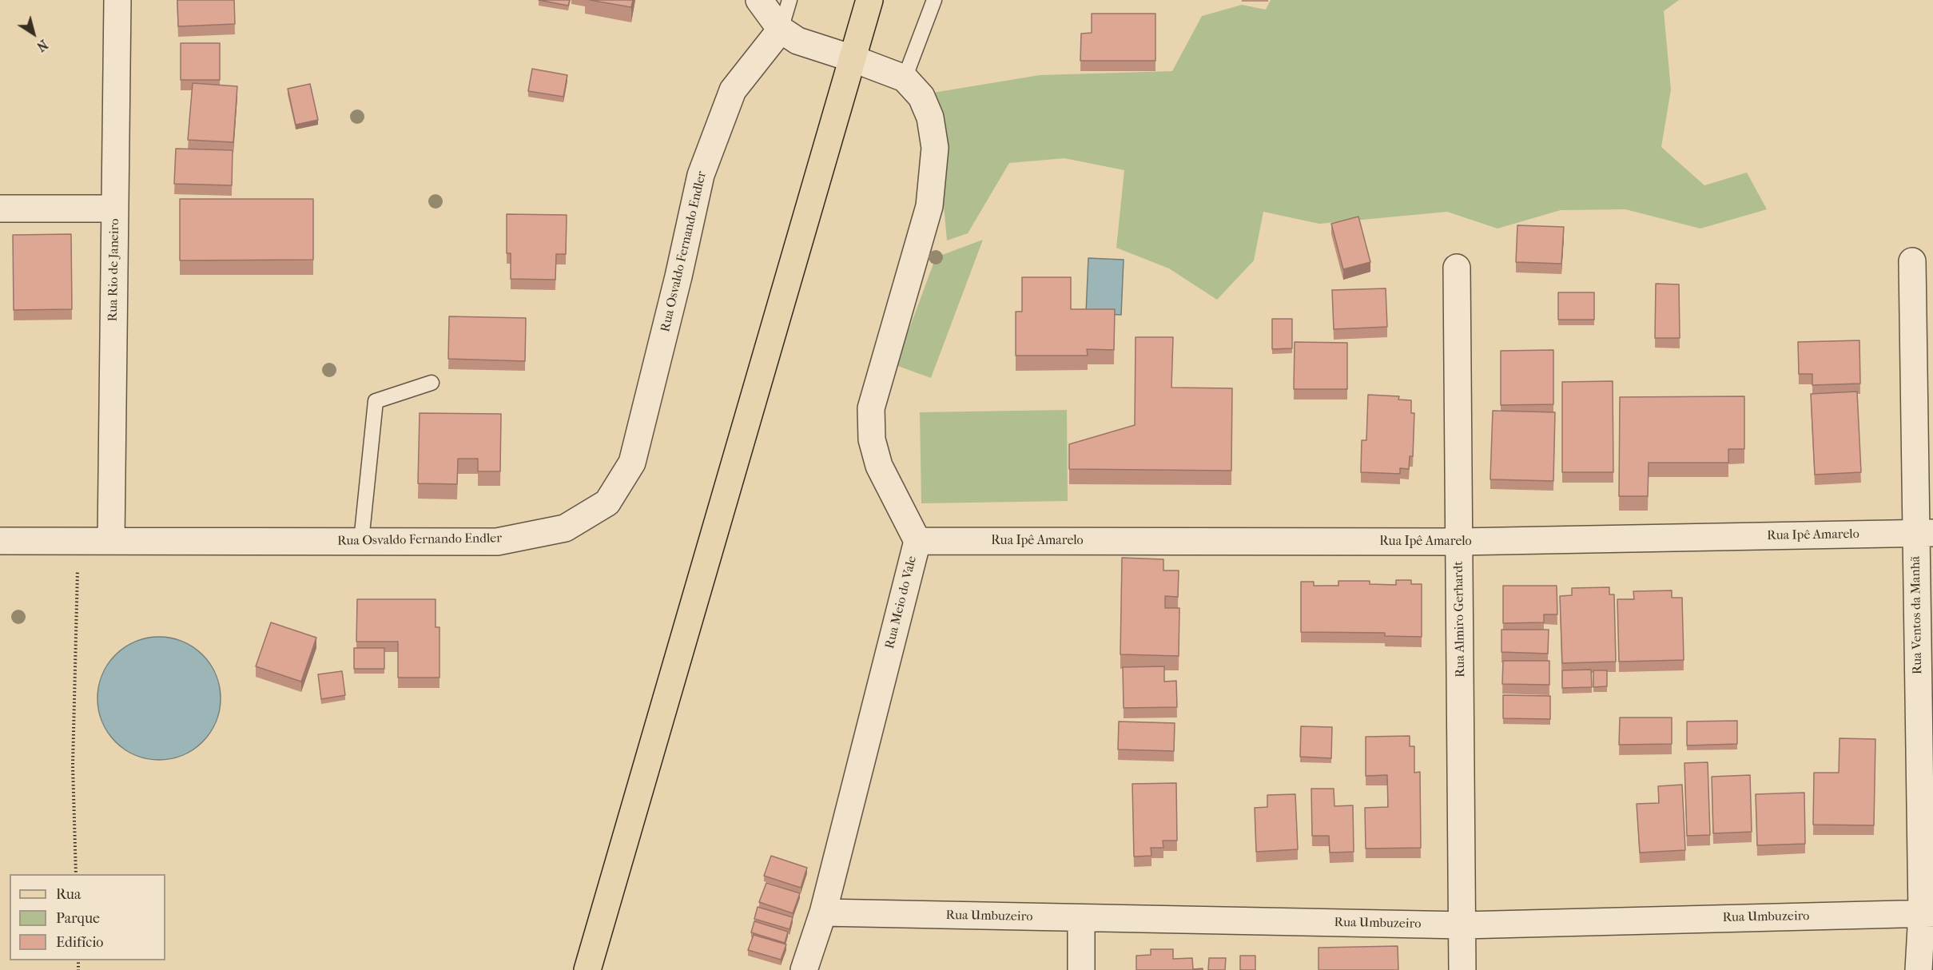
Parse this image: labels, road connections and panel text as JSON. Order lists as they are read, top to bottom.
{
  "streets": {
    "street": [
      "Rua Osvaldo Fernando Endler",
      "Rua Rio de Janeiro",
      "Rua Ipê Amarelo",
      "Rua Meio do Vale",
      "Rua Ventos da Manhã",
      "Rua Almiro Gerhardt",
      "Rua Umbuzeiro"
    ]
  },
  "crossings": [
    ["Rua Osvaldo Fernando Endler", "Rua Rio de Janeiro"],
    ["Rua Osvaldo Fernando Endler", "Rua Meio do Vale"],
    ["Rua Ipê Amarelo", "Rua Meio do Vale"],
    ["Rua Ipê Amarelo", "Rua Ventos da Manhã"],
    ["Rua Ipê Amarelo", "Rua Almiro Gerhardt"],
    ["Rua Meio do Vale", "Rua Umbuzeiro"],
    ["Rua Ventos da Manhã", "Rua Umbuzeiro"],
    ["Rua Almiro Gerhardt", "Rua Umbuzeiro"]
  ],
  "legend": ["Rua", "Parque", "Edifício"],
  "north": "bottom right"
}
